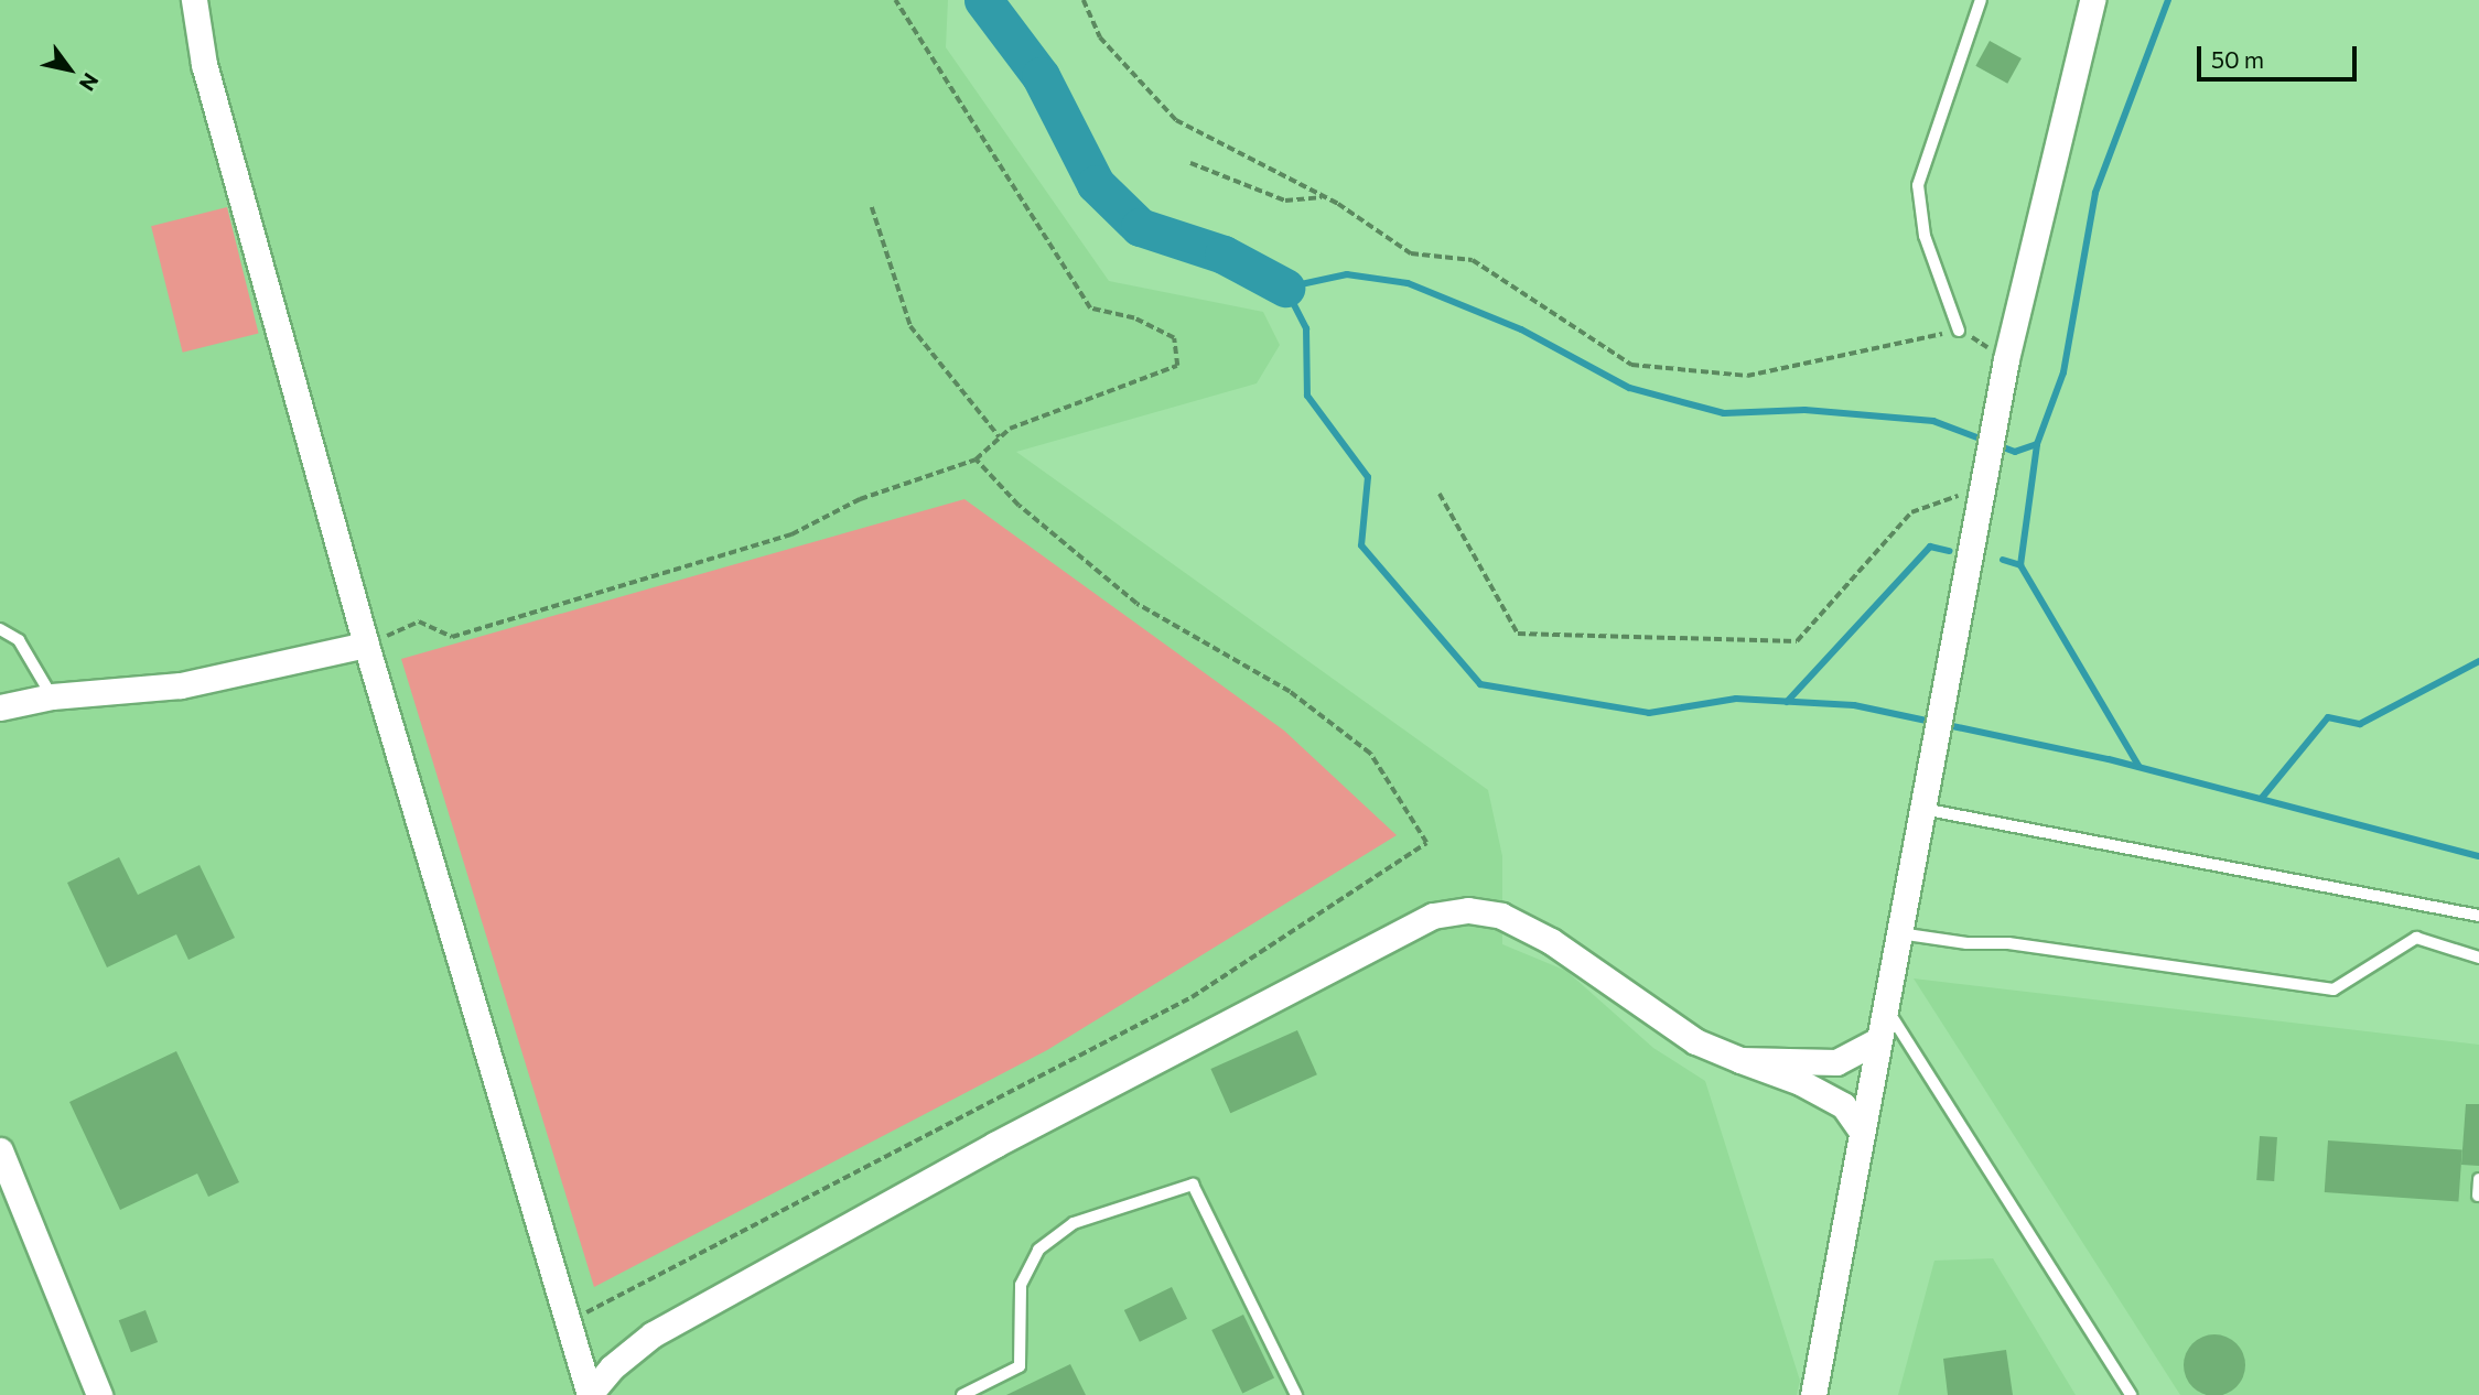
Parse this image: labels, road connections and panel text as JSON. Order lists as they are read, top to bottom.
{
  "scale_bar": "50 m",
  "north": "bottom right"
}
